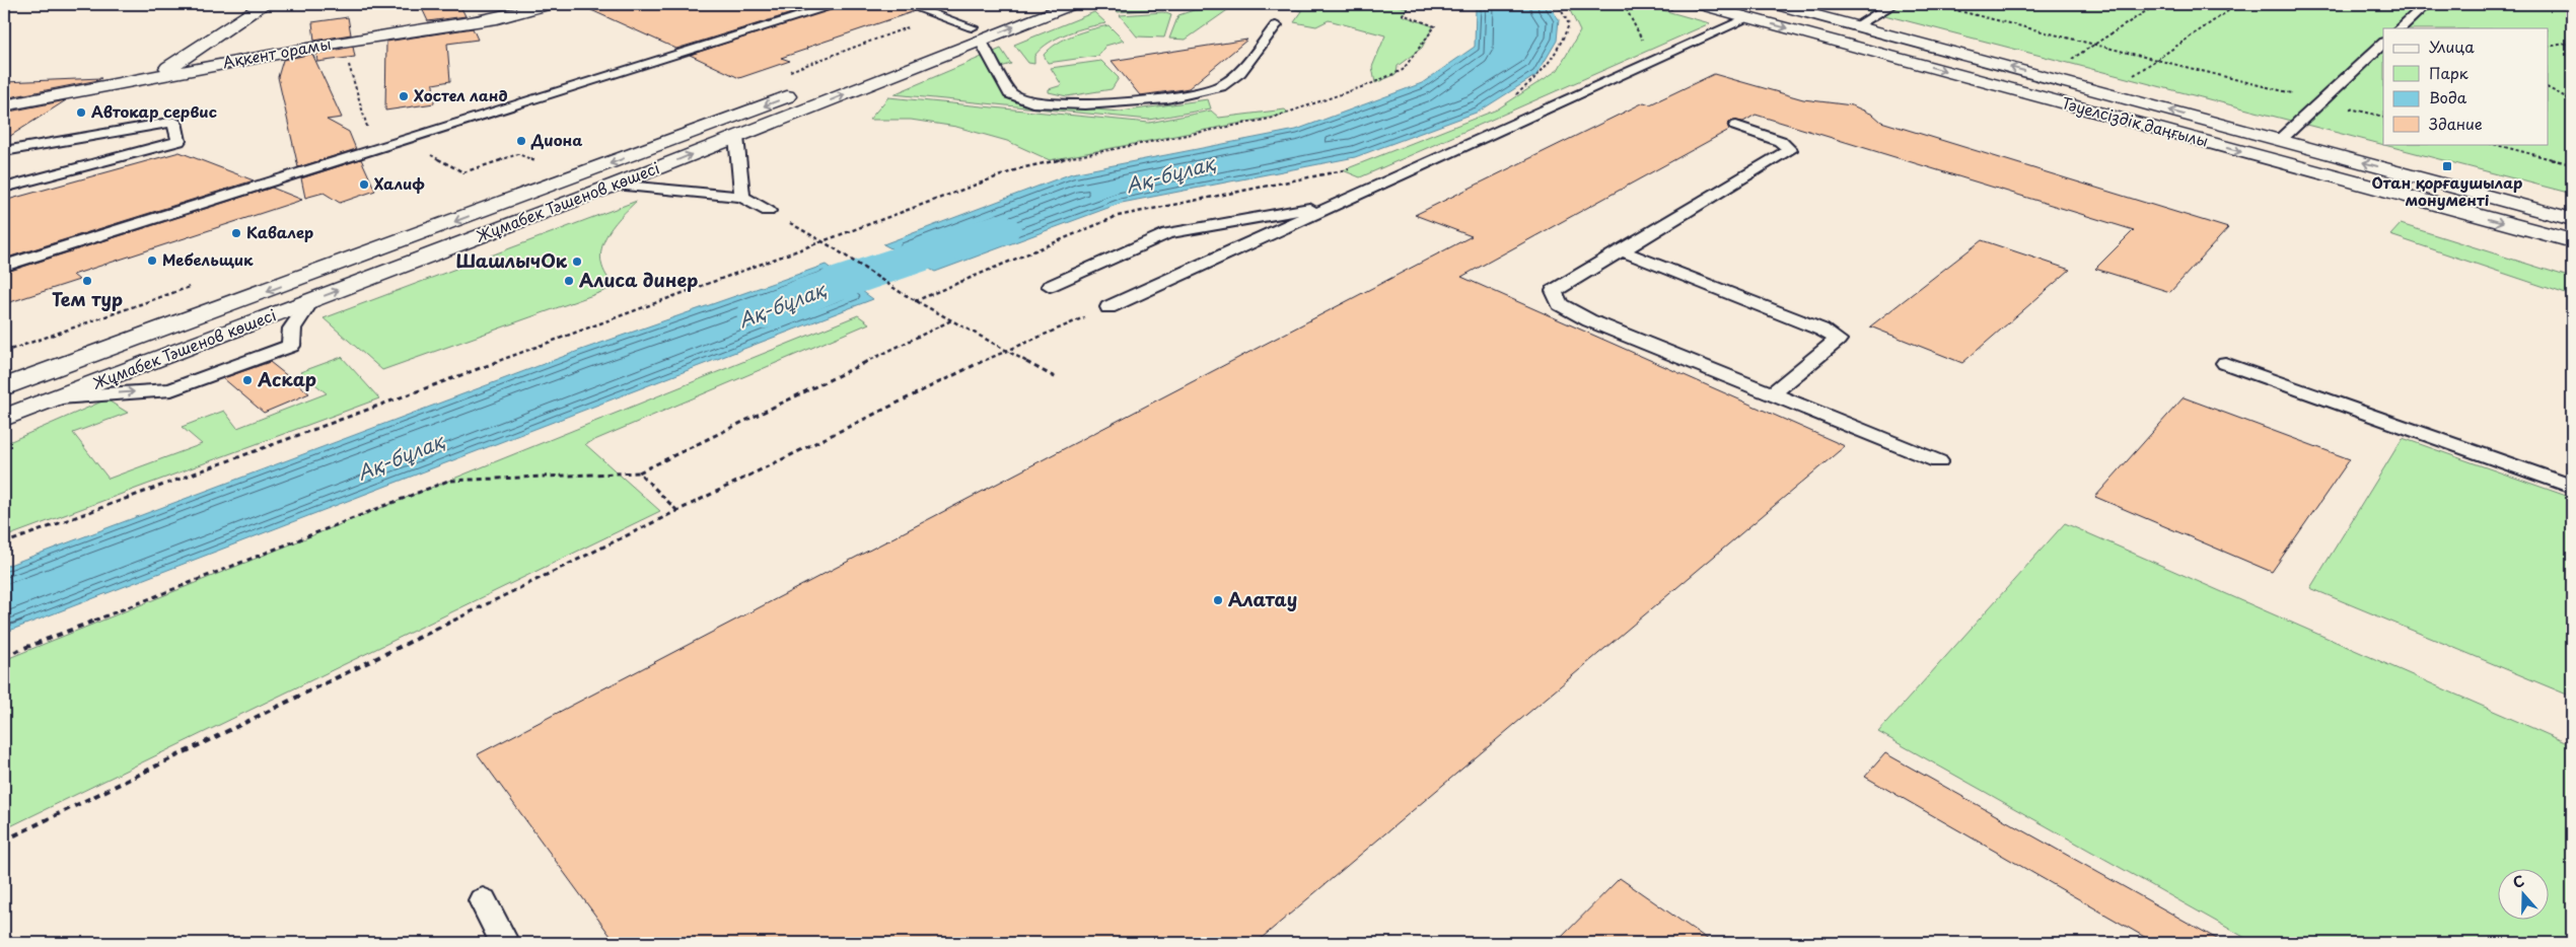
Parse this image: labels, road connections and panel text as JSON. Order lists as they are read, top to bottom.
{
  "streets": {
    "main road": ["Ақкент орамы", "Тәуелсіздік даңғылы", "Жұмабек Тәшенов көшесі"]
  },
  "water": ["Ақ-бұлақ"],
  "places": {
    "other": [
      "Хостел ланд",
      "Автокар сервис",
      "Диона",
      "Халиф",
      "Кавалер",
      "Мебельщик",
      "ШашлычОк",
      "Тем тур",
      "Алиса динер",
      "Аскар",
      "Алатау"
    ],
    "transit": ["Отан қорғаушылар монументі"]
  },
  "legend": [
    "Улица",
    "Парк",
    "Вода",
    "Здание"
  ],
  "north": "top"
}
